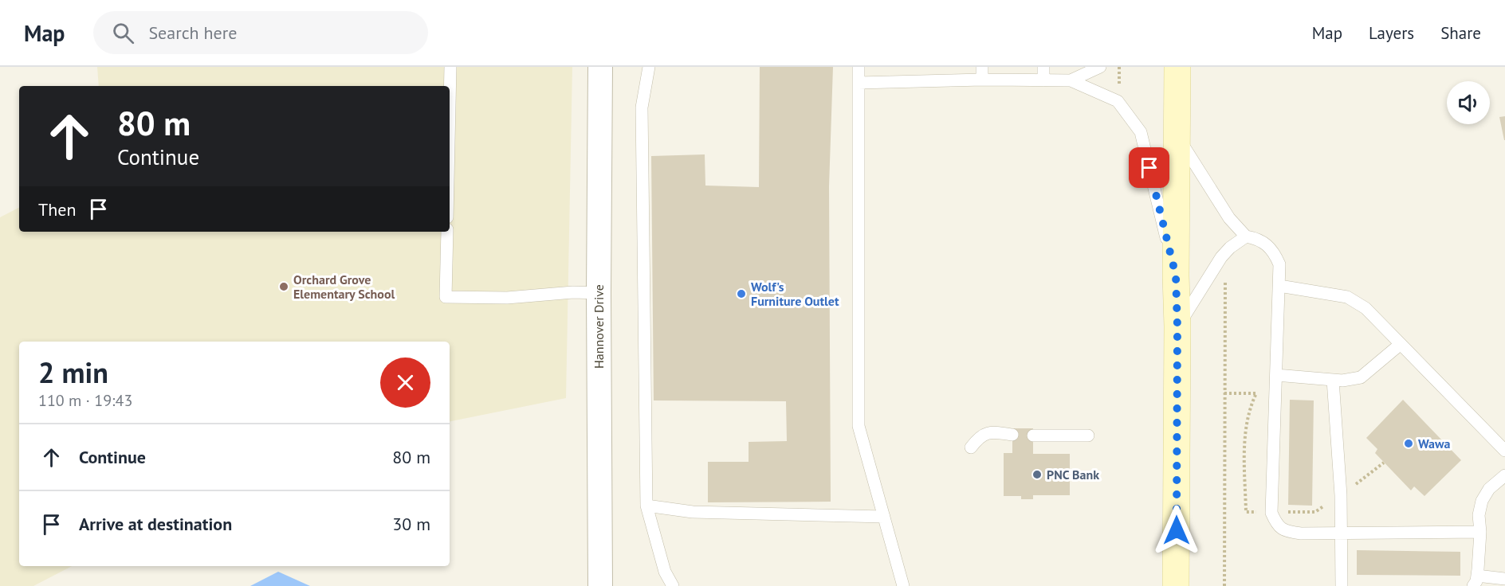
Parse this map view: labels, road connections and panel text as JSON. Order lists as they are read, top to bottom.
{
  "streets": {
    "street": ["Hannover Drive"]
  },
  "places": [
    "Orchard Grove Elementary School",
    "Wolf's Furniture Outlet",
    "Wawa",
    "PNC Bank"
  ],
  "page": {
    "header": "Map",
    "search": "Search here",
    "nav": ["Map", "Layers", "Share"],
    "turn": ["80 m", "Continue"],
    "then": "Then",
    "heading": ["2 min", "110 m · 19:43"],
    "list": [
      {
        "name": "Continue",
        "value": "80 m"
      },
      {
        "name": "Arrive at destination",
        "value": "30 m"
      }
    ]
  }
}
